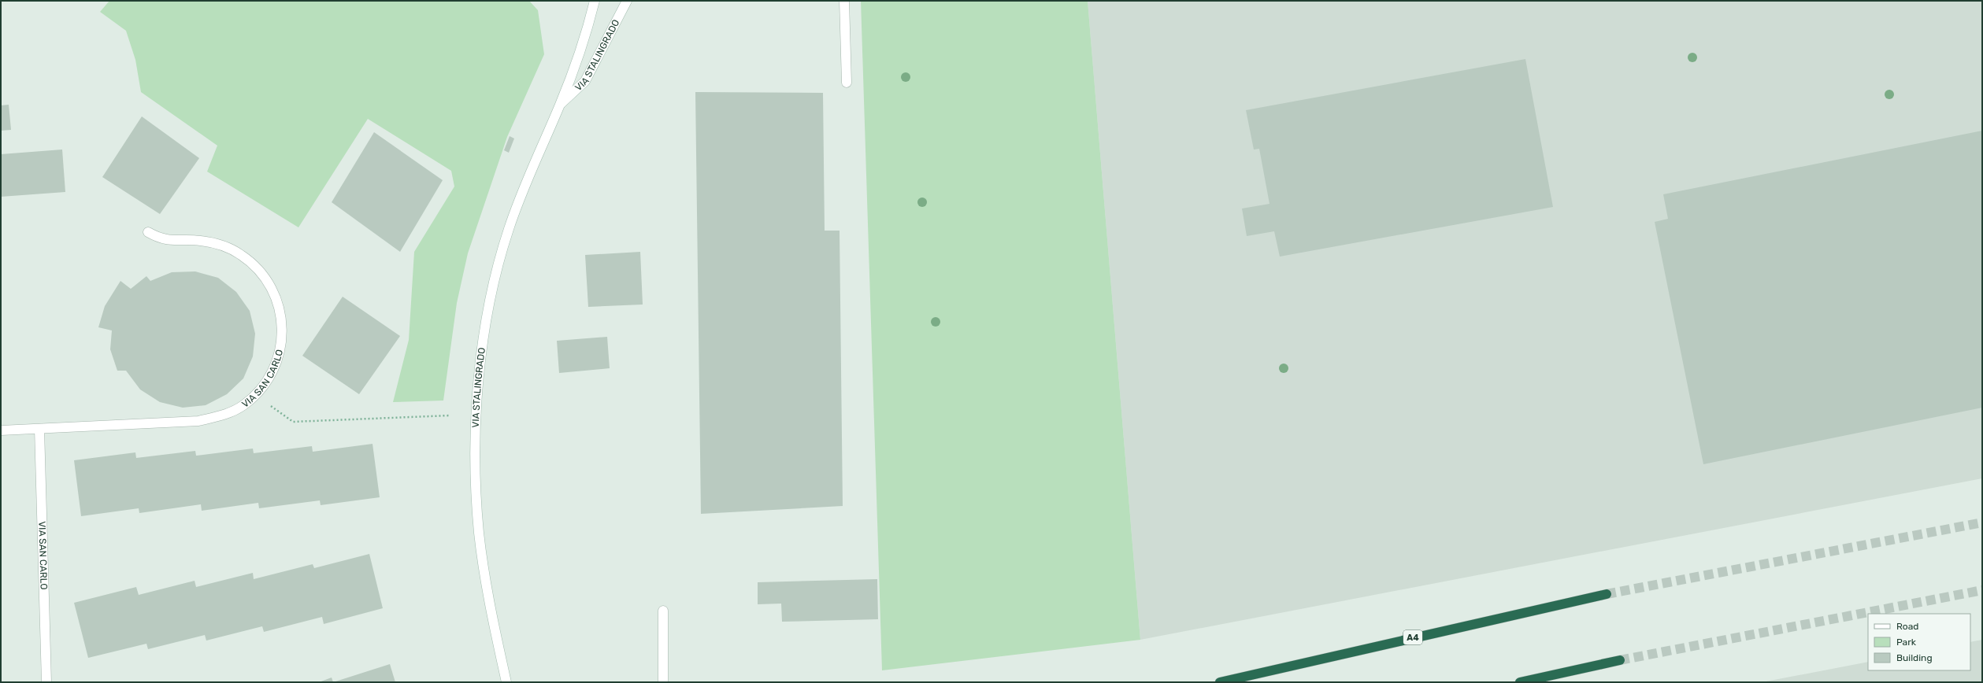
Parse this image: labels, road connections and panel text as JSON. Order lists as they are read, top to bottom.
{
  "streets": {
    "highway": ["A4"],
    "main road": ["VIA STALINGRADO", "VIA SAN CARLO"]
  },
  "legend": ["Road", "Park", "Building"]
}
